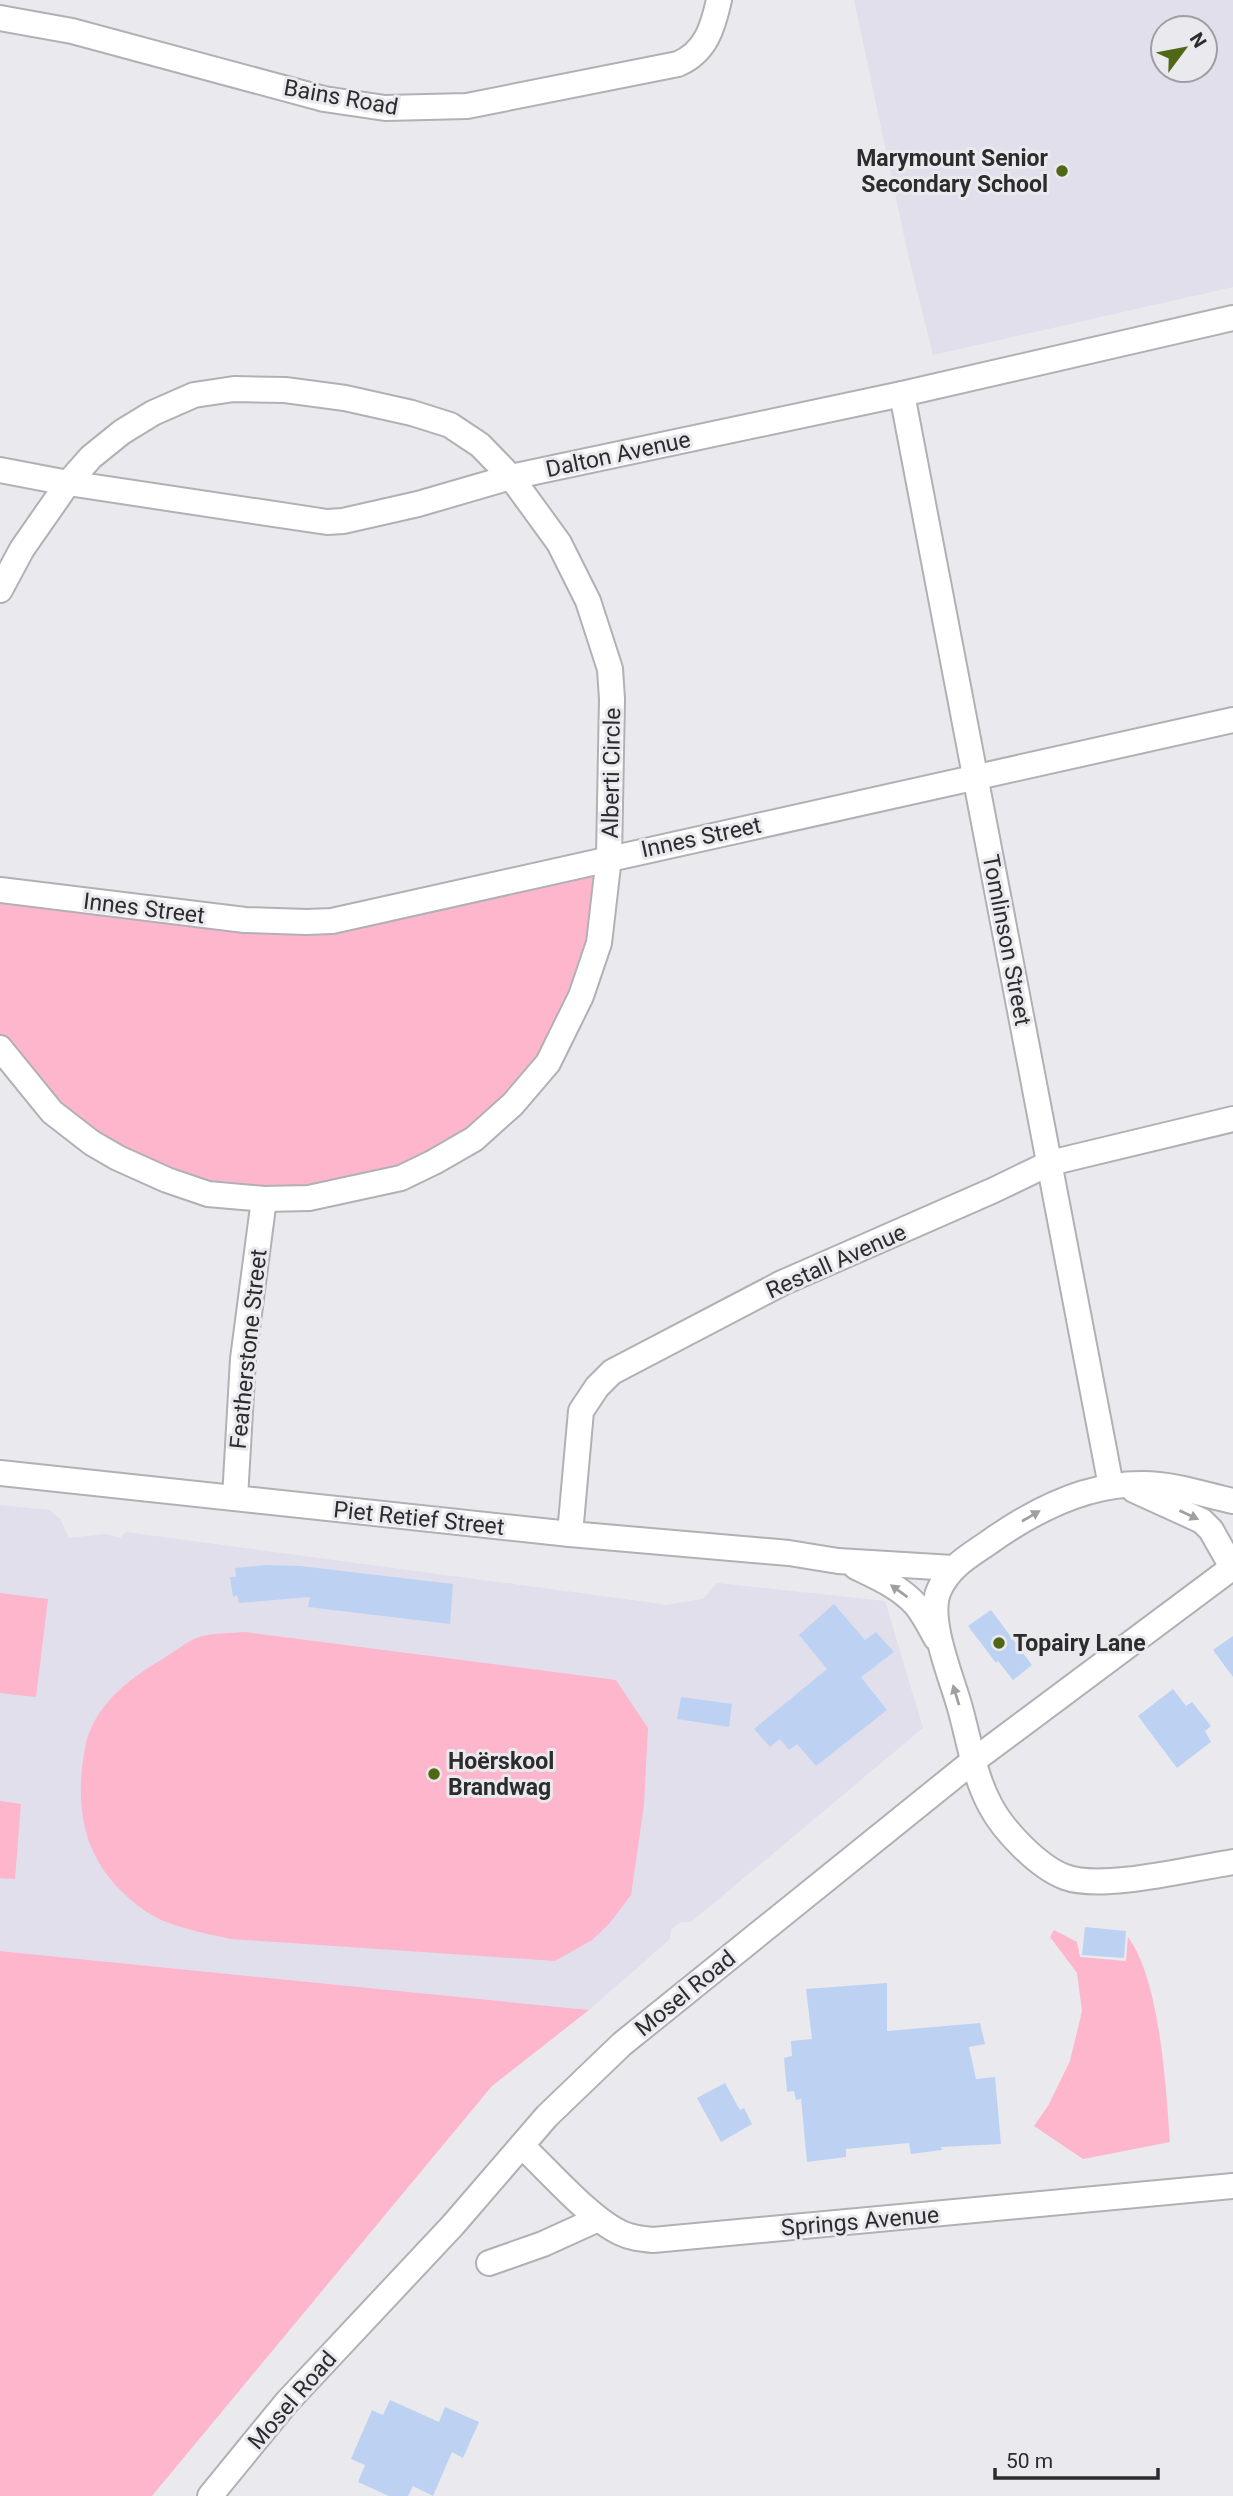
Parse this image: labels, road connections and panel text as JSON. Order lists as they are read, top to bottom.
{
  "streets": {
    "street": [
      "Bains Road",
      "Dalton Avenue",
      "Alberti Circle",
      "Innes Street",
      "Tomlinson Street",
      "Restall Avenue",
      "Featherstone Street",
      "Piet Retief Street",
      "Mosel Road",
      "Springs Avenue"
    ]
  },
  "crossings": [
    ["Dalton Avenue", "Alberti Circle"],
    ["Dalton Avenue", "Tomlinson Street"],
    ["Alberti Circle", "Innes Street"],
    ["Alberti Circle", "Featherstone Street"],
    ["Innes Street", "Tomlinson Street"],
    ["Tomlinson Street", "Restall Avenue"],
    ["Tomlinson Street", "Piet Retief Street"],
    ["Restall Avenue", "Piet Retief Street"],
    ["Featherstone Street", "Piet Retief Street"],
    ["Piet Retief Street", "Mosel Road"],
    ["Mosel Road", "Springs Avenue"]
  ],
  "places": ["Marymount Senior Secondary School", "Topairy Lane", "Hoërskool Brandwag"],
  "scale_bar": "50 m",
  "north": "top right"
}
